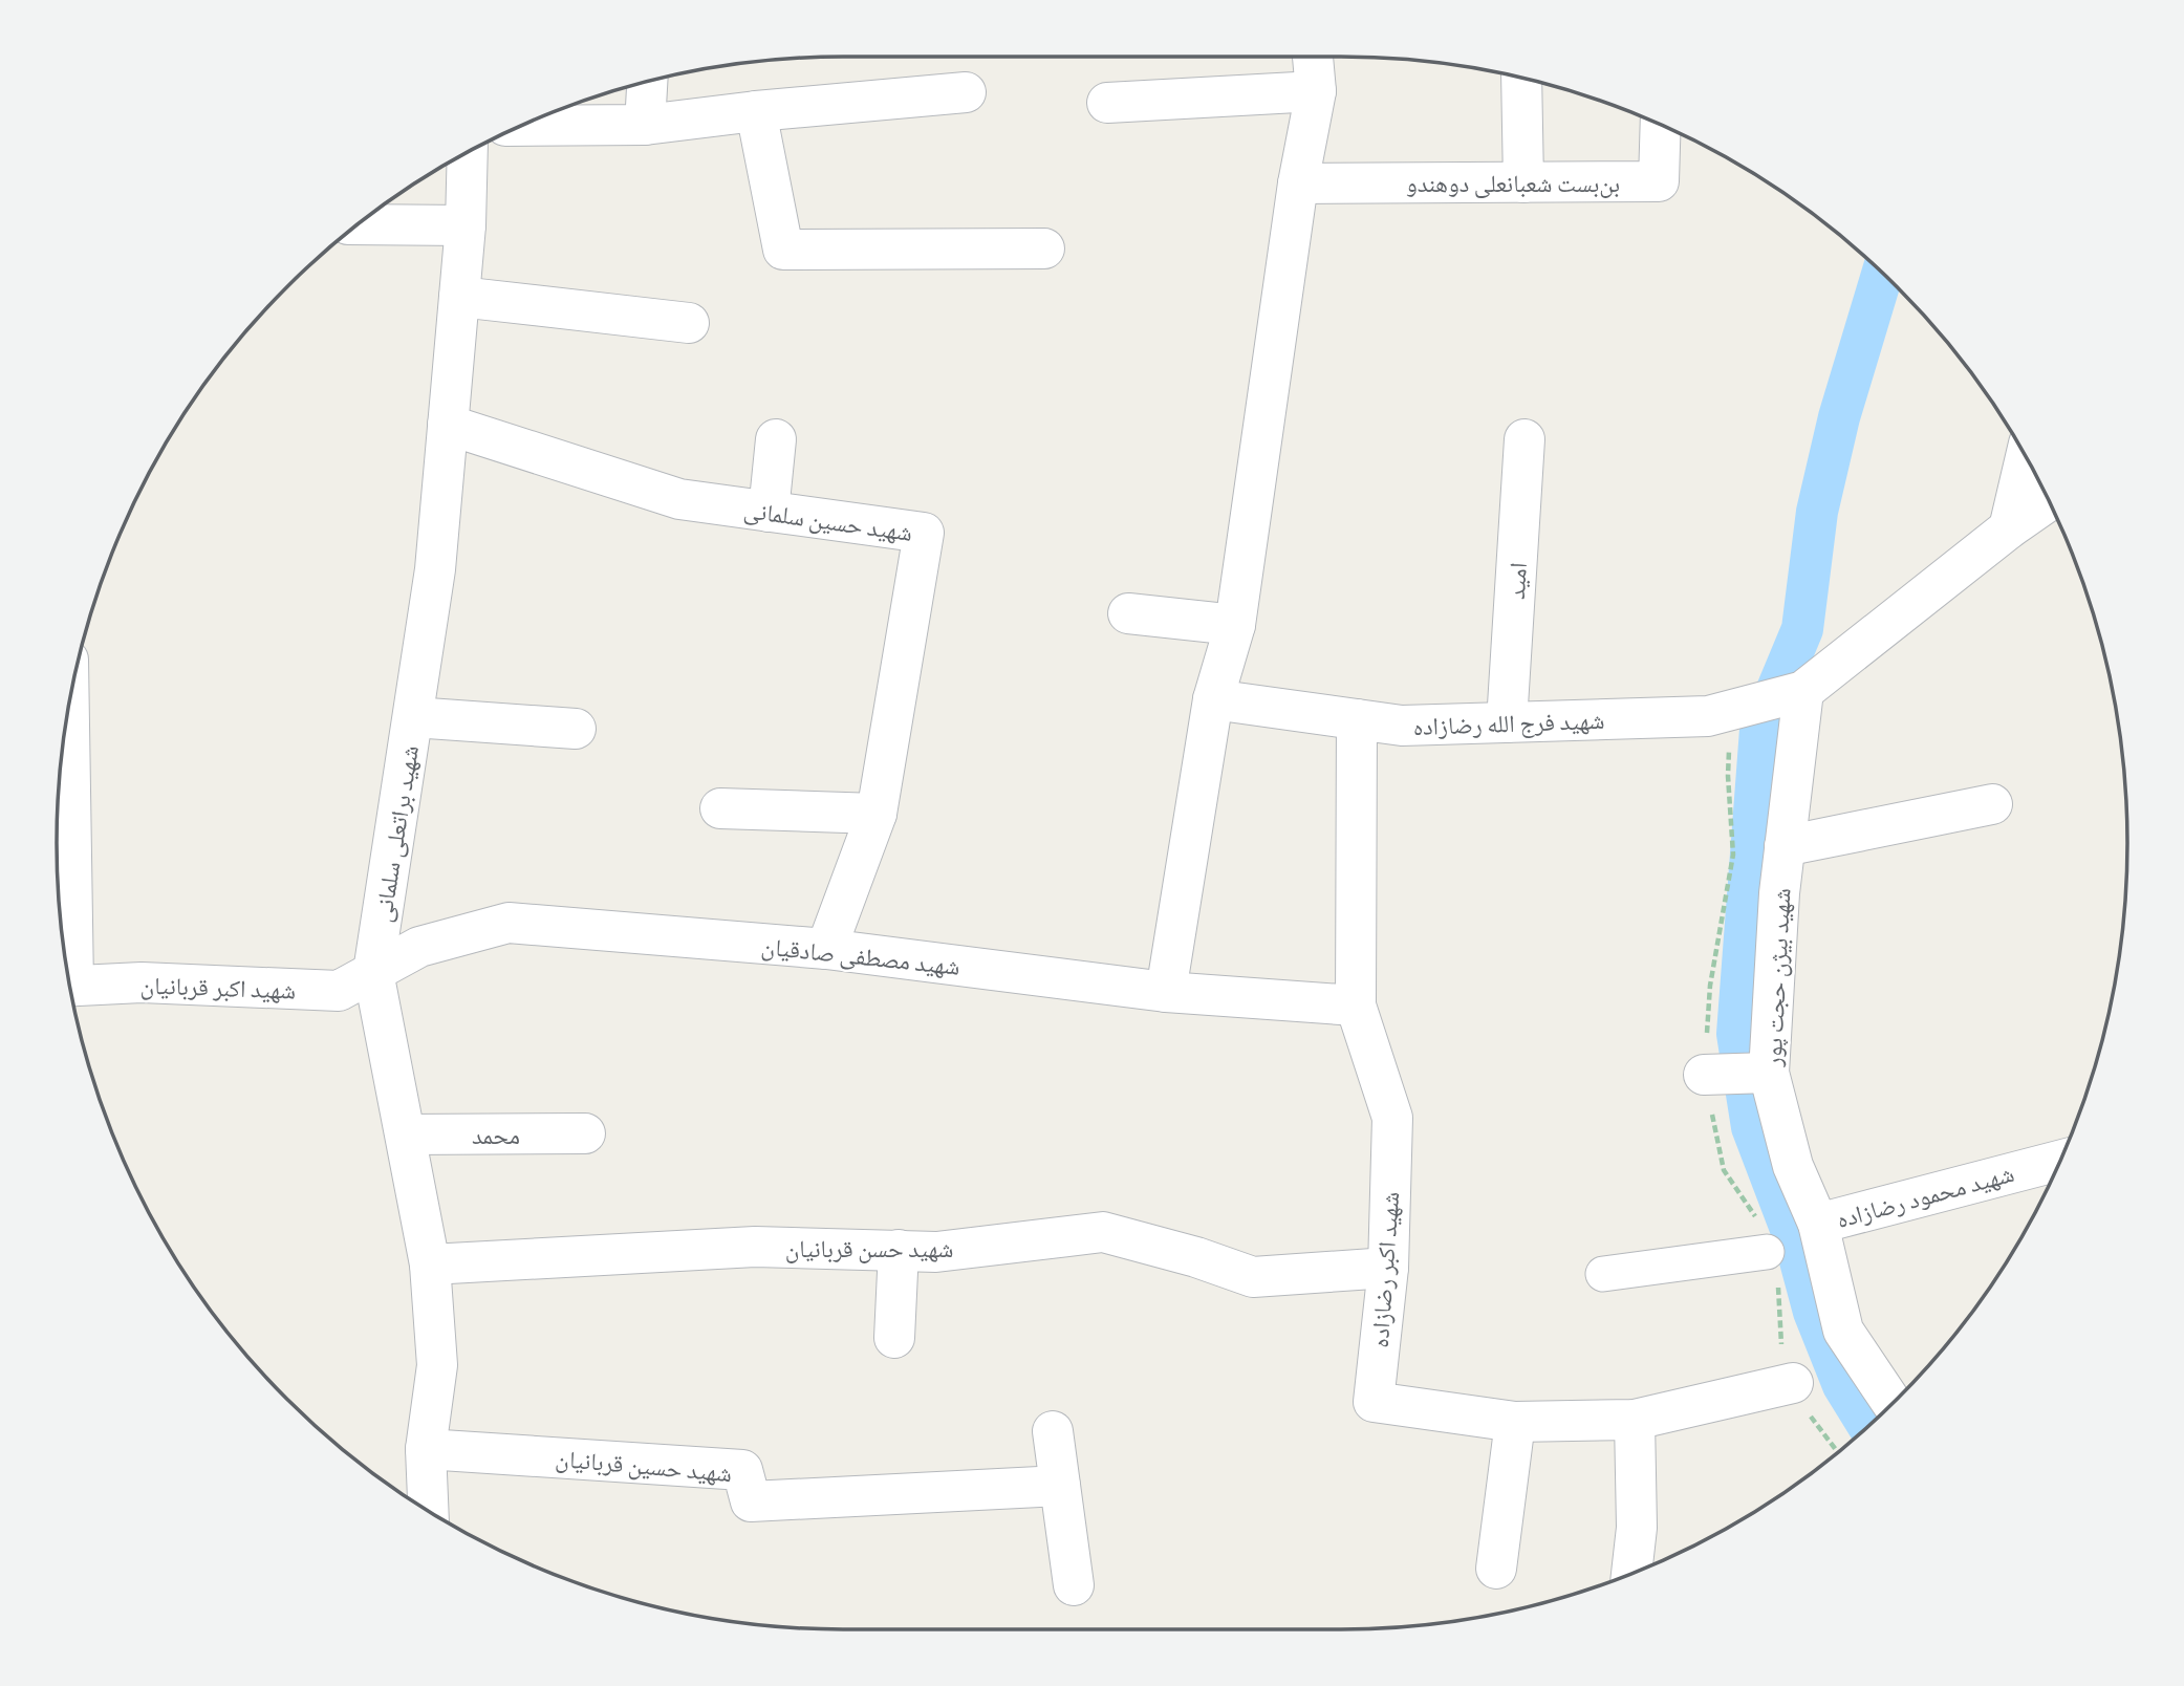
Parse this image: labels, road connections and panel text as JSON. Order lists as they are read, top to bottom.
{
  "streets": {
    "street": [
      "بن‌بست شعبانعلی دوهندو",
      "شهید حسین سلمانی",
      "امید",
      "شهید فرج الله رضازاده",
      "شهید براتعلی سلمانی",
      "شهید مصطفی صادقیان",
      "شهید بیژن حجت پور",
      "شهید اکبر قربانیان",
      "محمد",
      "شهید محمود رضازاده",
      "شهید حسن قربانیان",
      "شهید اکبر رضازاده",
      "شهید حسین قربانیان"
    ]
  },
  "crossings": [
    ["شهید حسین سلمانی", "شهید براتعلی سلمانی"],
    ["شهید حسین سلمانی", "شهید مصطفی صادقیان"],
    ["امید", "شهید فرج الله رضازاده"],
    ["شهید فرج الله رضازاده", "شهید بیژن حجت پور"],
    ["شهید فرج الله رضازاده", "شهید اکبر رضازاده"],
    ["شهید براتعلی سلمانی", "شهید مصطفی صادقیان"],
    ["شهید براتعلی سلمانی", "شهید اکبر قربانیان"],
    ["شهید براتعلی سلمانی", "محمد"],
    ["شهید براتعلی سلمانی", "شهید حسن قربانیان"],
    ["شهید براتعلی سلمانی", "شهید حسین قربانیان"],
    ["شهید مصطفی صادقیان", "شهید اکبر قربانیان"],
    ["شهید مصطفی صادقیان", "شهید اکبر رضازاده"],
    ["شهید بیژن حجت پور", "شهید محمود رضازاده"],
    ["شهید حسن قربانیان", "شهید اکبر رضازاده"]
  ]
}
